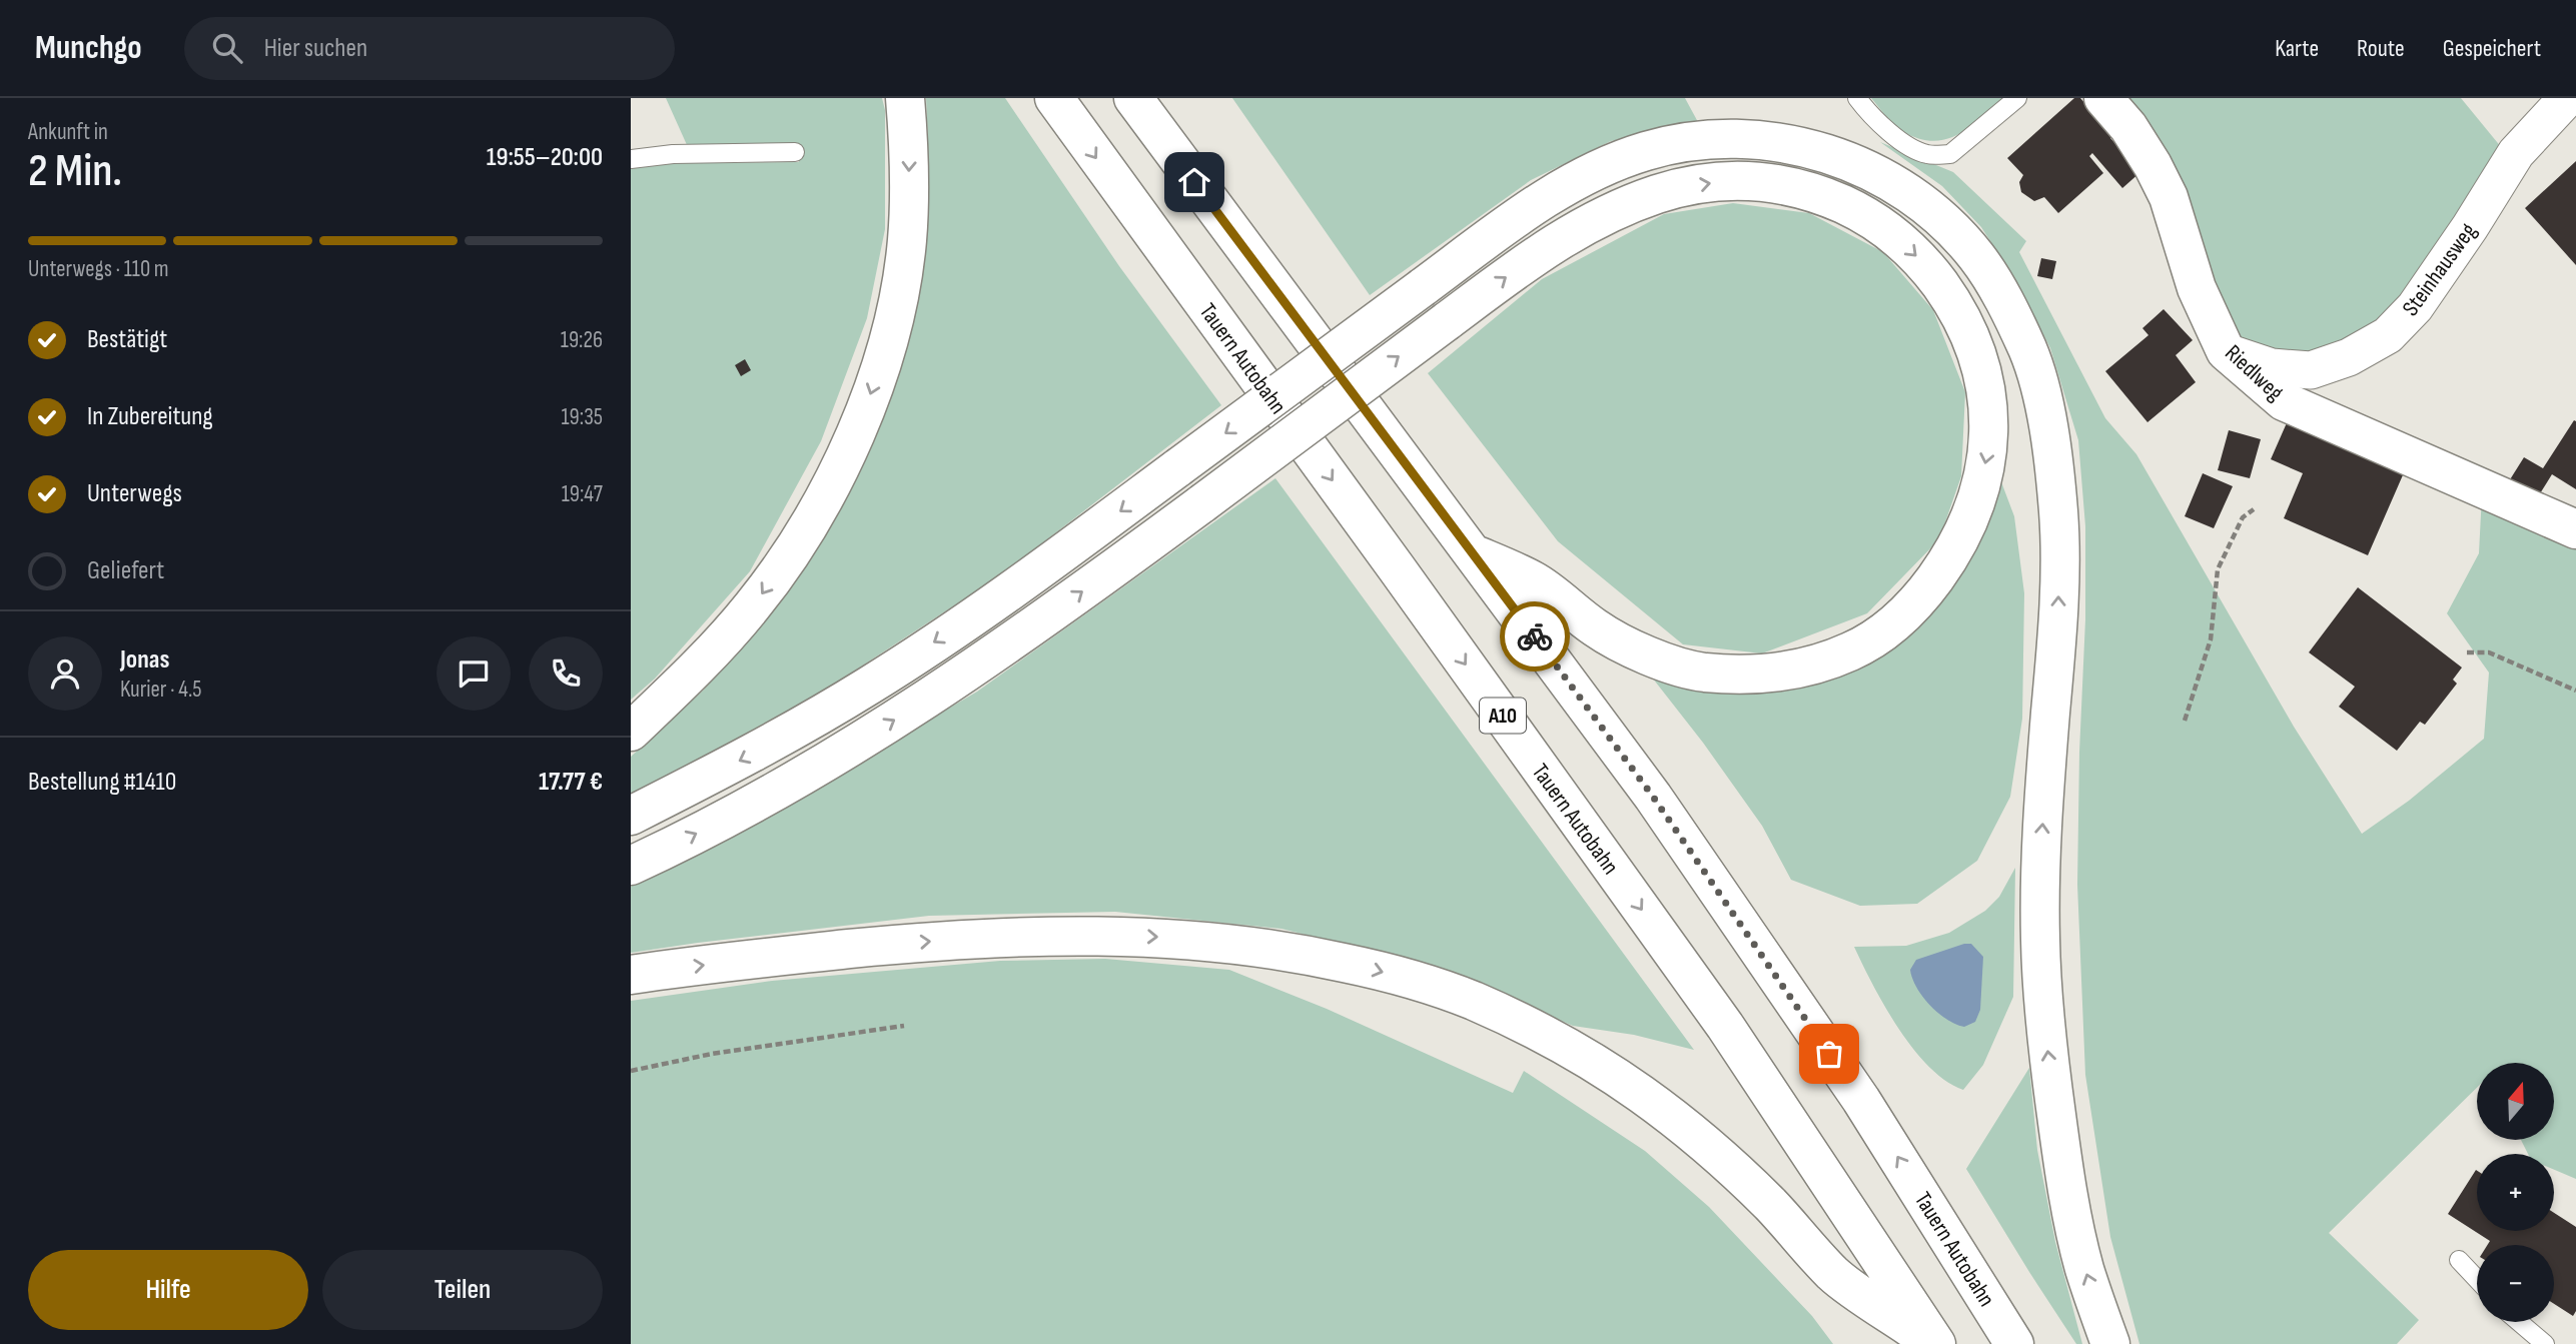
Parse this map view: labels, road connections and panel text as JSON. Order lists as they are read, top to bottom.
{
  "streets": {
    "main road": ["Tauern Autobahn", "Riedlweg", "A10"],
    "street": ["Steinhausweg"]
  },
  "crossings": [
    ["Steinhausweg", "Riedlweg"]
  ],
  "north": "top",
  "page": {
    "header": "Munchgo",
    "search": "Hier suchen",
    "nav": ["Karte", "Route", "Gespeichert"],
    "heading": ["2 Min.", "Ankunft in", "19:55–20:00"],
    "panel": [
      "Jonas",
      "Kurier · 4.5",
      "Bestellung #1410",
      "17.77 €"
    ],
    "bar": "Unterwegs · 110 m",
    "list": [
      ["Bestätigt", "19:26"],
      ["In Zubereitung", "19:35"],
      ["Unterwegs", "19:47"],
      "Geliefert"
    ],
    "map_buttons": ["+", "−"],
    "buttons": ["Hilfe", "Teilen"]
  }
}
